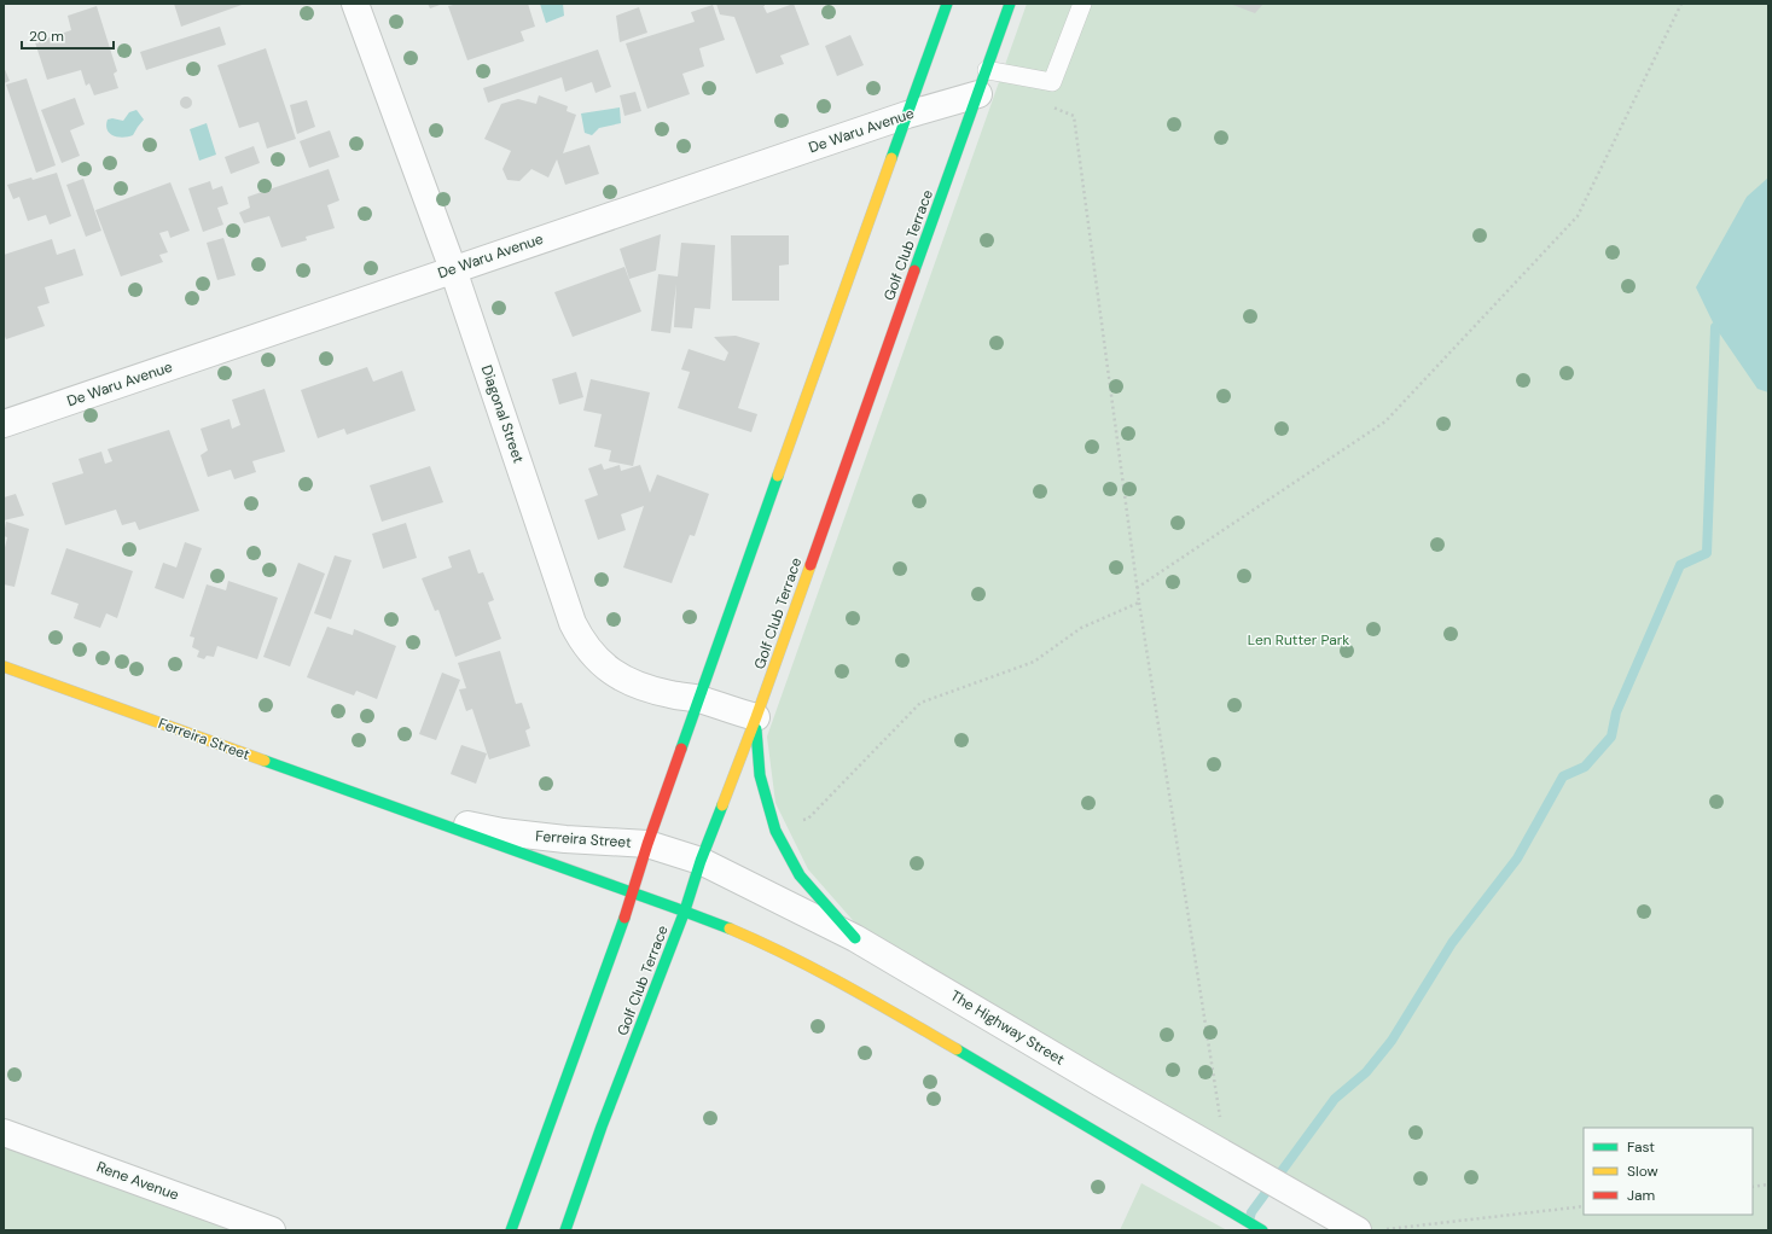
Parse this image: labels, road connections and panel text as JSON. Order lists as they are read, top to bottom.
{
  "streets": {
    "street": [
      "De Waru Avenue",
      "Golf Club Terrace",
      "Diagonal Street",
      "Ferreira Street",
      "The Highway Street",
      "Rene Avenue"
    ]
  },
  "crossings": [
    ["De Waru Avenue", "Golf Club Terrace"],
    ["De Waru Avenue", "Diagonal Street"],
    ["Golf Club Terrace", "Diagonal Street"],
    ["Golf Club Terrace", "The Highway Street"],
    ["Ferreira Street", "The Highway Street"]
  ],
  "parks": ["Len Rutter Park"],
  "legend": ["Fast", "Slow", "Jam"],
  "scale_bar": "20 m"
}
